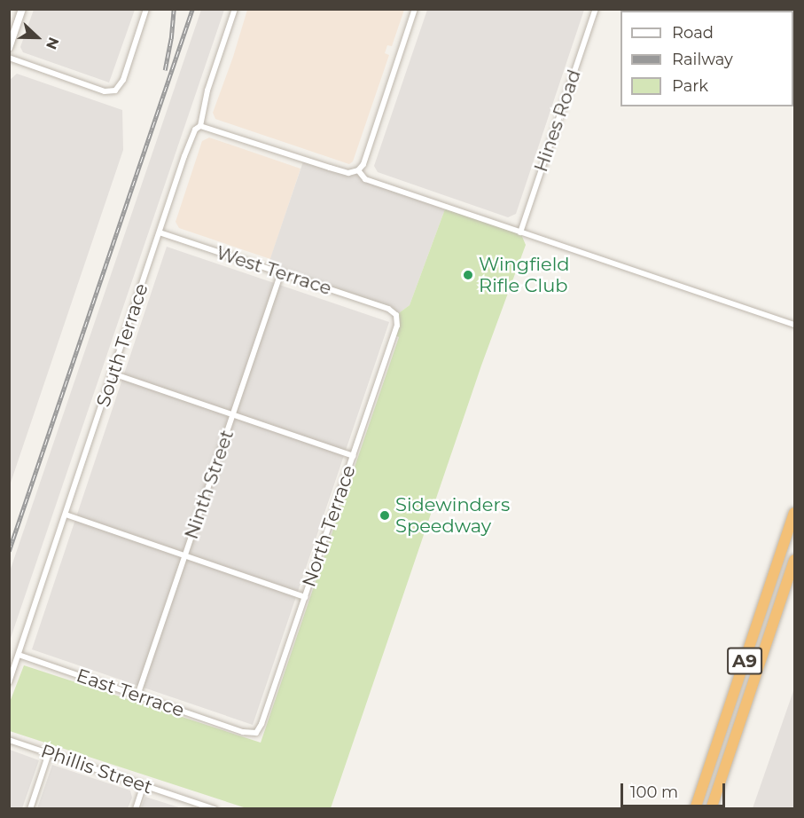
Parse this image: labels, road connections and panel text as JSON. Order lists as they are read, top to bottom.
{
  "streets": {
    "highway": ["A9"],
    "street": [
      "Hines Road",
      "West Terrace",
      "South Terrace",
      "Ninth Street",
      "North Terrace",
      "East Terrace",
      "Phillis Street"
    ]
  },
  "crossings": [
    ["West Terrace", "South Terrace"],
    ["West Terrace", "Ninth Street"],
    ["West Terrace", "North Terrace"],
    ["South Terrace", "East Terrace"],
    ["Ninth Street", "East Terrace"],
    ["North Terrace", "East Terrace"]
  ],
  "places": ["Wingfield Rifle Club", "Sidewinders Speedway"],
  "legend": ["Road", "Railway", "Park"],
  "scale_bar": "100 m",
  "north": "right"
}
